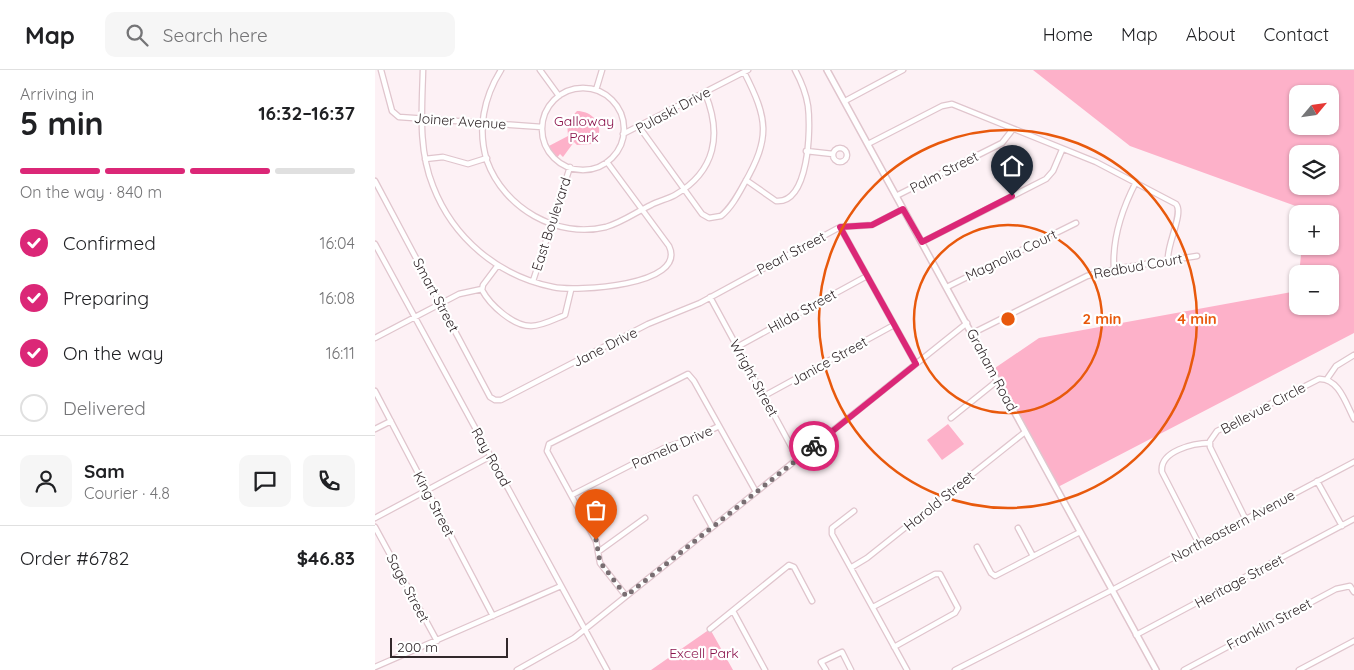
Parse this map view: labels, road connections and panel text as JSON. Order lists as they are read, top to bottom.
{
  "streets": {
    "main road": ["Graham Road"],
    "street": [
      "Pulaski Drive",
      "Joiner Avenue",
      "Palm Street",
      "East Boulevard",
      "Pearl Street",
      "Magnolia Court",
      "Redbud Court",
      "Smart Street",
      "Hilda Street",
      "Jane Drive",
      "Janice Street",
      "Wright Street",
      "Bellevue Circle",
      "Pamela Drive",
      "Ray Road",
      "Harold Street",
      "King Street",
      "Northeastern Avenue",
      "Heritage Street",
      "Sage Street",
      "Franklin Street"
    ]
  },
  "crossings": [
    ["Pulaski Drive", "Joiner Avenue"],
    ["Pulaski Drive", "East Boulevard"],
    ["Joiner Avenue", "East Boulevard"],
    ["Palm Street", "Graham Road"],
    ["Pearl Street", "Jane Drive"],
    ["Pearl Street", "Graham Road"],
    ["Pearl Street", "Wright Street"],
    ["Magnolia Court", "Graham Road"],
    ["Redbud Court", "Graham Road"],
    ["Smart Street", "Jane Drive"],
    ["Hilda Street", "Wright Street"],
    ["Jane Drive", "Wright Street"],
    ["Janice Street", "Wright Street"],
    ["Graham Road", "Harold Street"],
    ["Graham Road", "Northeastern Avenue"],
    ["Graham Road", "Heritage Street"],
    ["Bellevue Circle", "Northeastern Avenue"]
  ],
  "parks": ["Galloway Park", "Excell Park"],
  "scale_bar": "200 m",
  "north": "top right",
  "page": {
    "header": "Map",
    "search": "Search here",
    "nav": [
      "Home",
      "Map",
      "About",
      "Contact"
    ],
    "heading": ["5 min", "Arriving in", "16:32–16:37"],
    "panel": [
      "Sam",
      "Courier · 4.8",
      "Order #6782",
      "$46.83"
    ],
    "map_buttons": ["+", "−"],
    "bar": "On the way · 840 m",
    "list": [
      ["Confirmed", "16:04"],
      ["Preparing", "16:08"],
      ["On the way", "16:11"],
      "Delivered"
    ],
    "scale": "200 m"
  },
  "rings": ["2 min", "4 min"]
}
